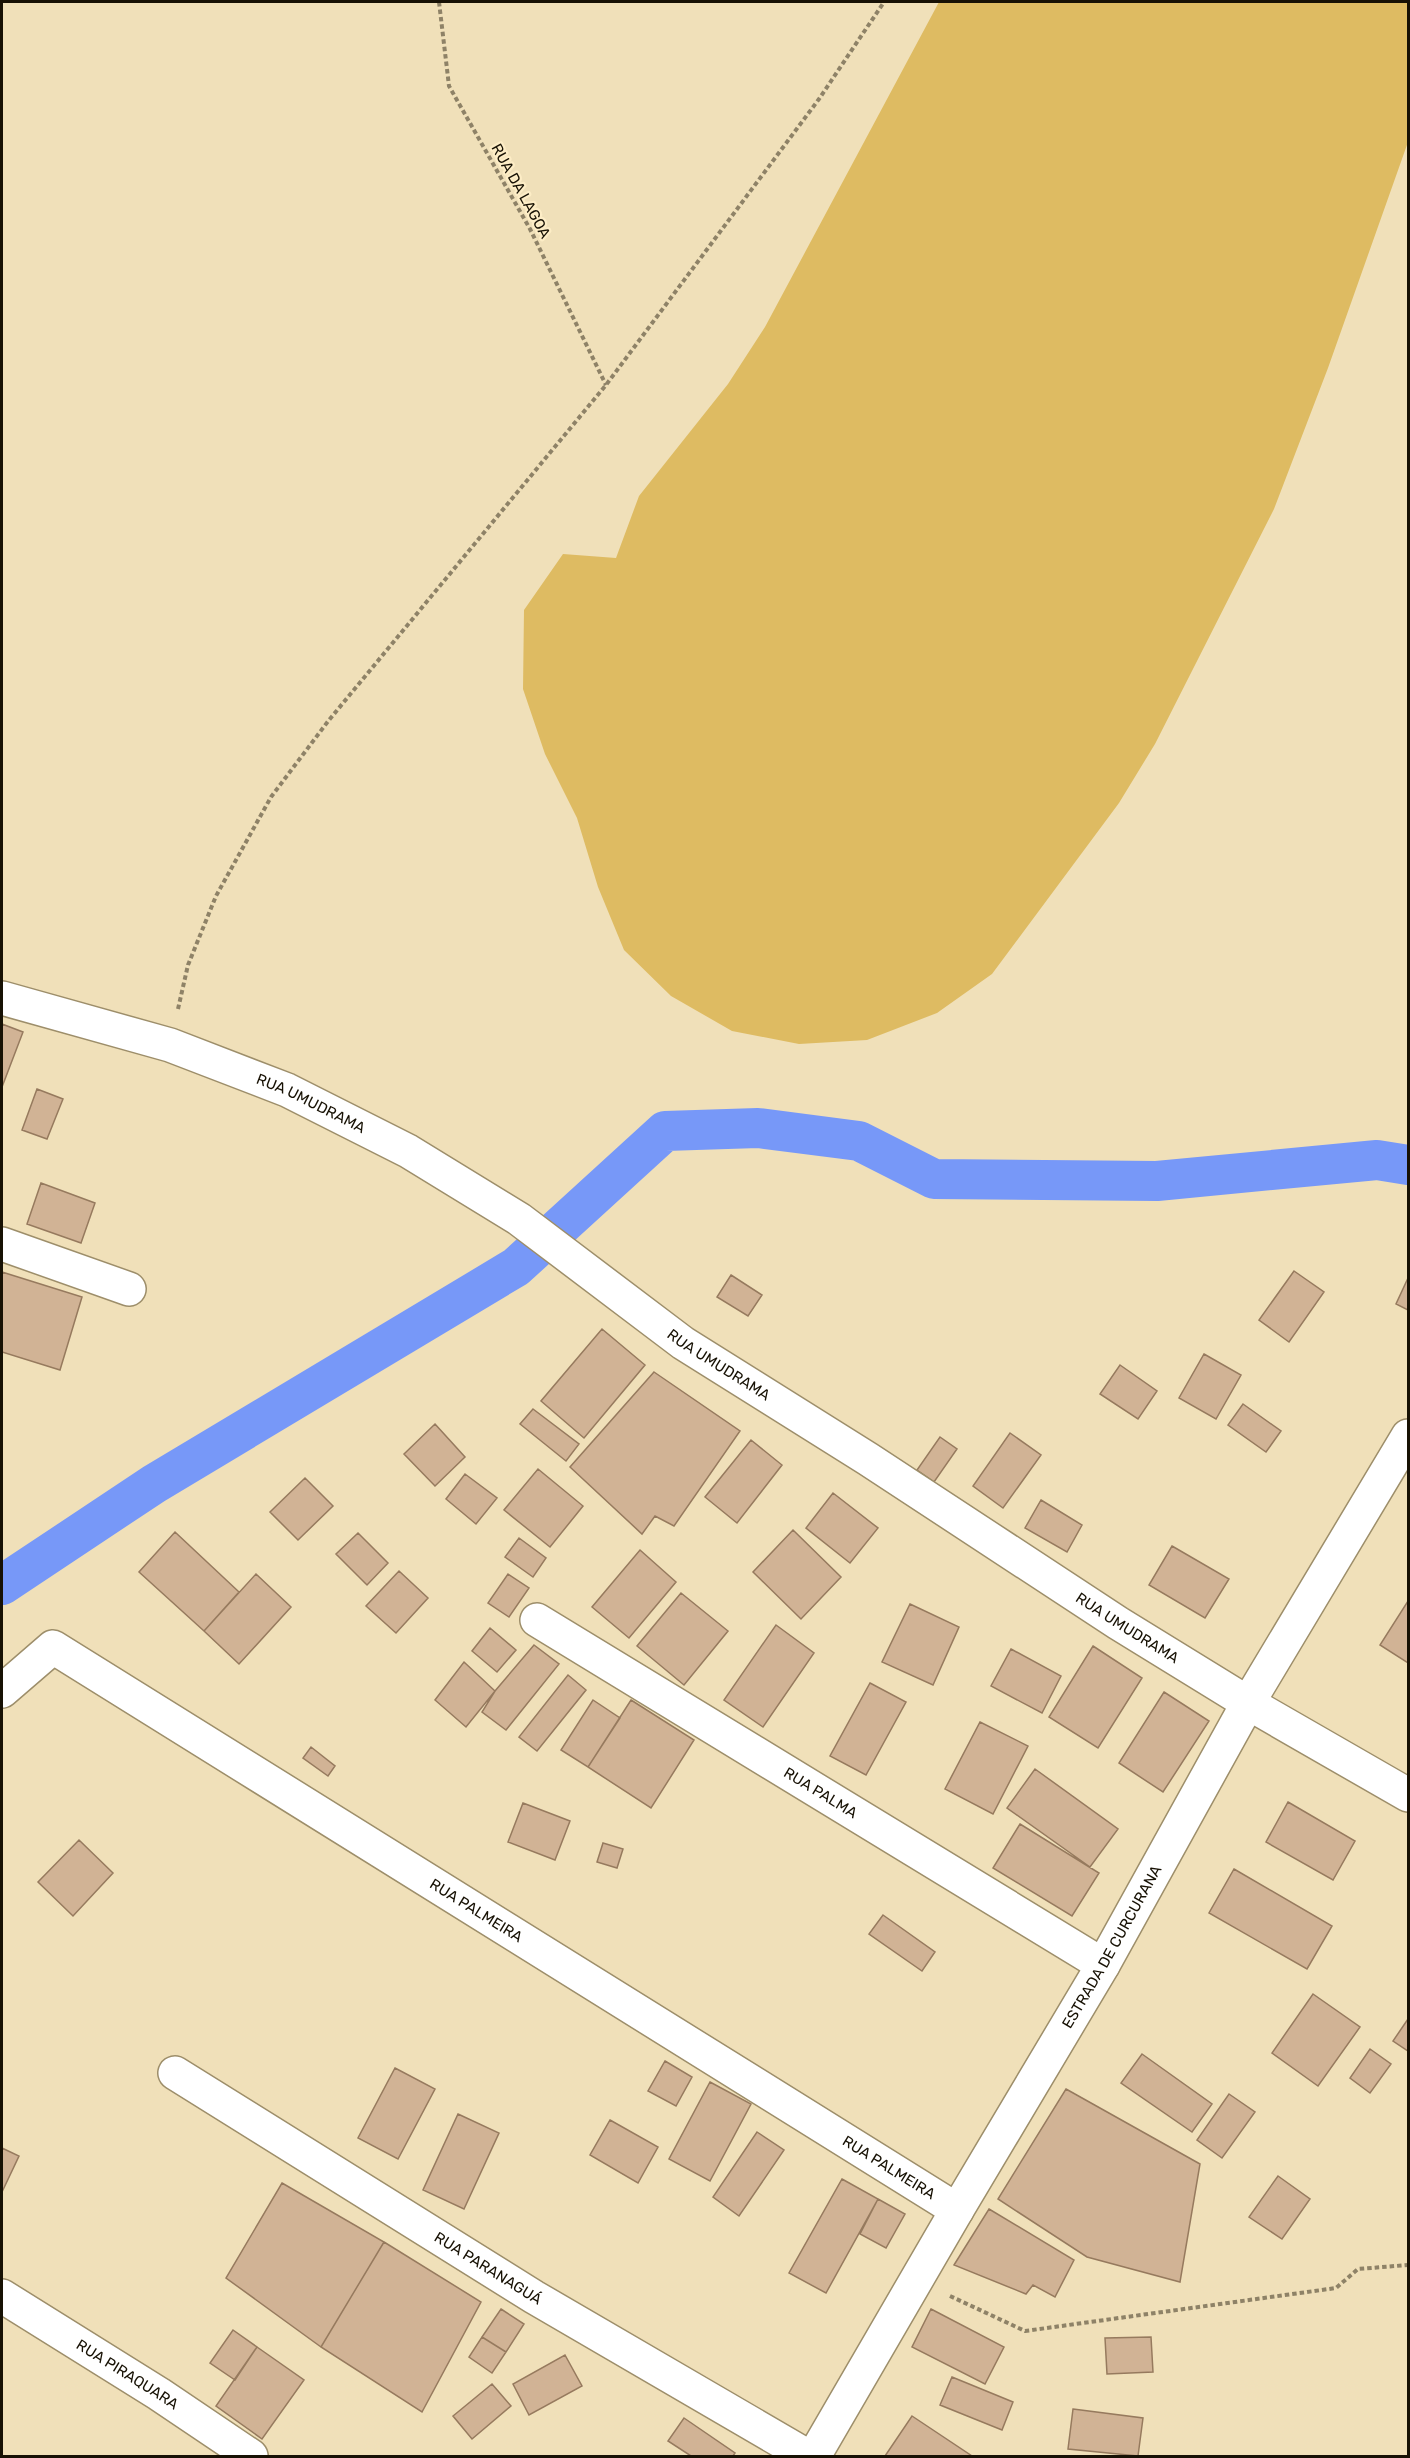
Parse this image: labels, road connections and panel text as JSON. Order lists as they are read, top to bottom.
{
  "streets": {
    "street": [
      "RUA UMUDRAMA",
      "RUA PALMA",
      "RUA PALMEIRA",
      "ESTRADA DE CURCURANA",
      "RUA PARANAGUÁ",
      "RUA PIRAQUARA"
    ],
    "path": ["RUA DA LAGOA"]
  },
  "crossings": [
    ["RUA UMUDRAMA", "ESTRADA DE CURCURANA"],
    ["RUA PALMA", "ESTRADA DE CURCURANA"],
    ["RUA PALMEIRA", "ESTRADA DE CURCURANA"]
  ]
}
